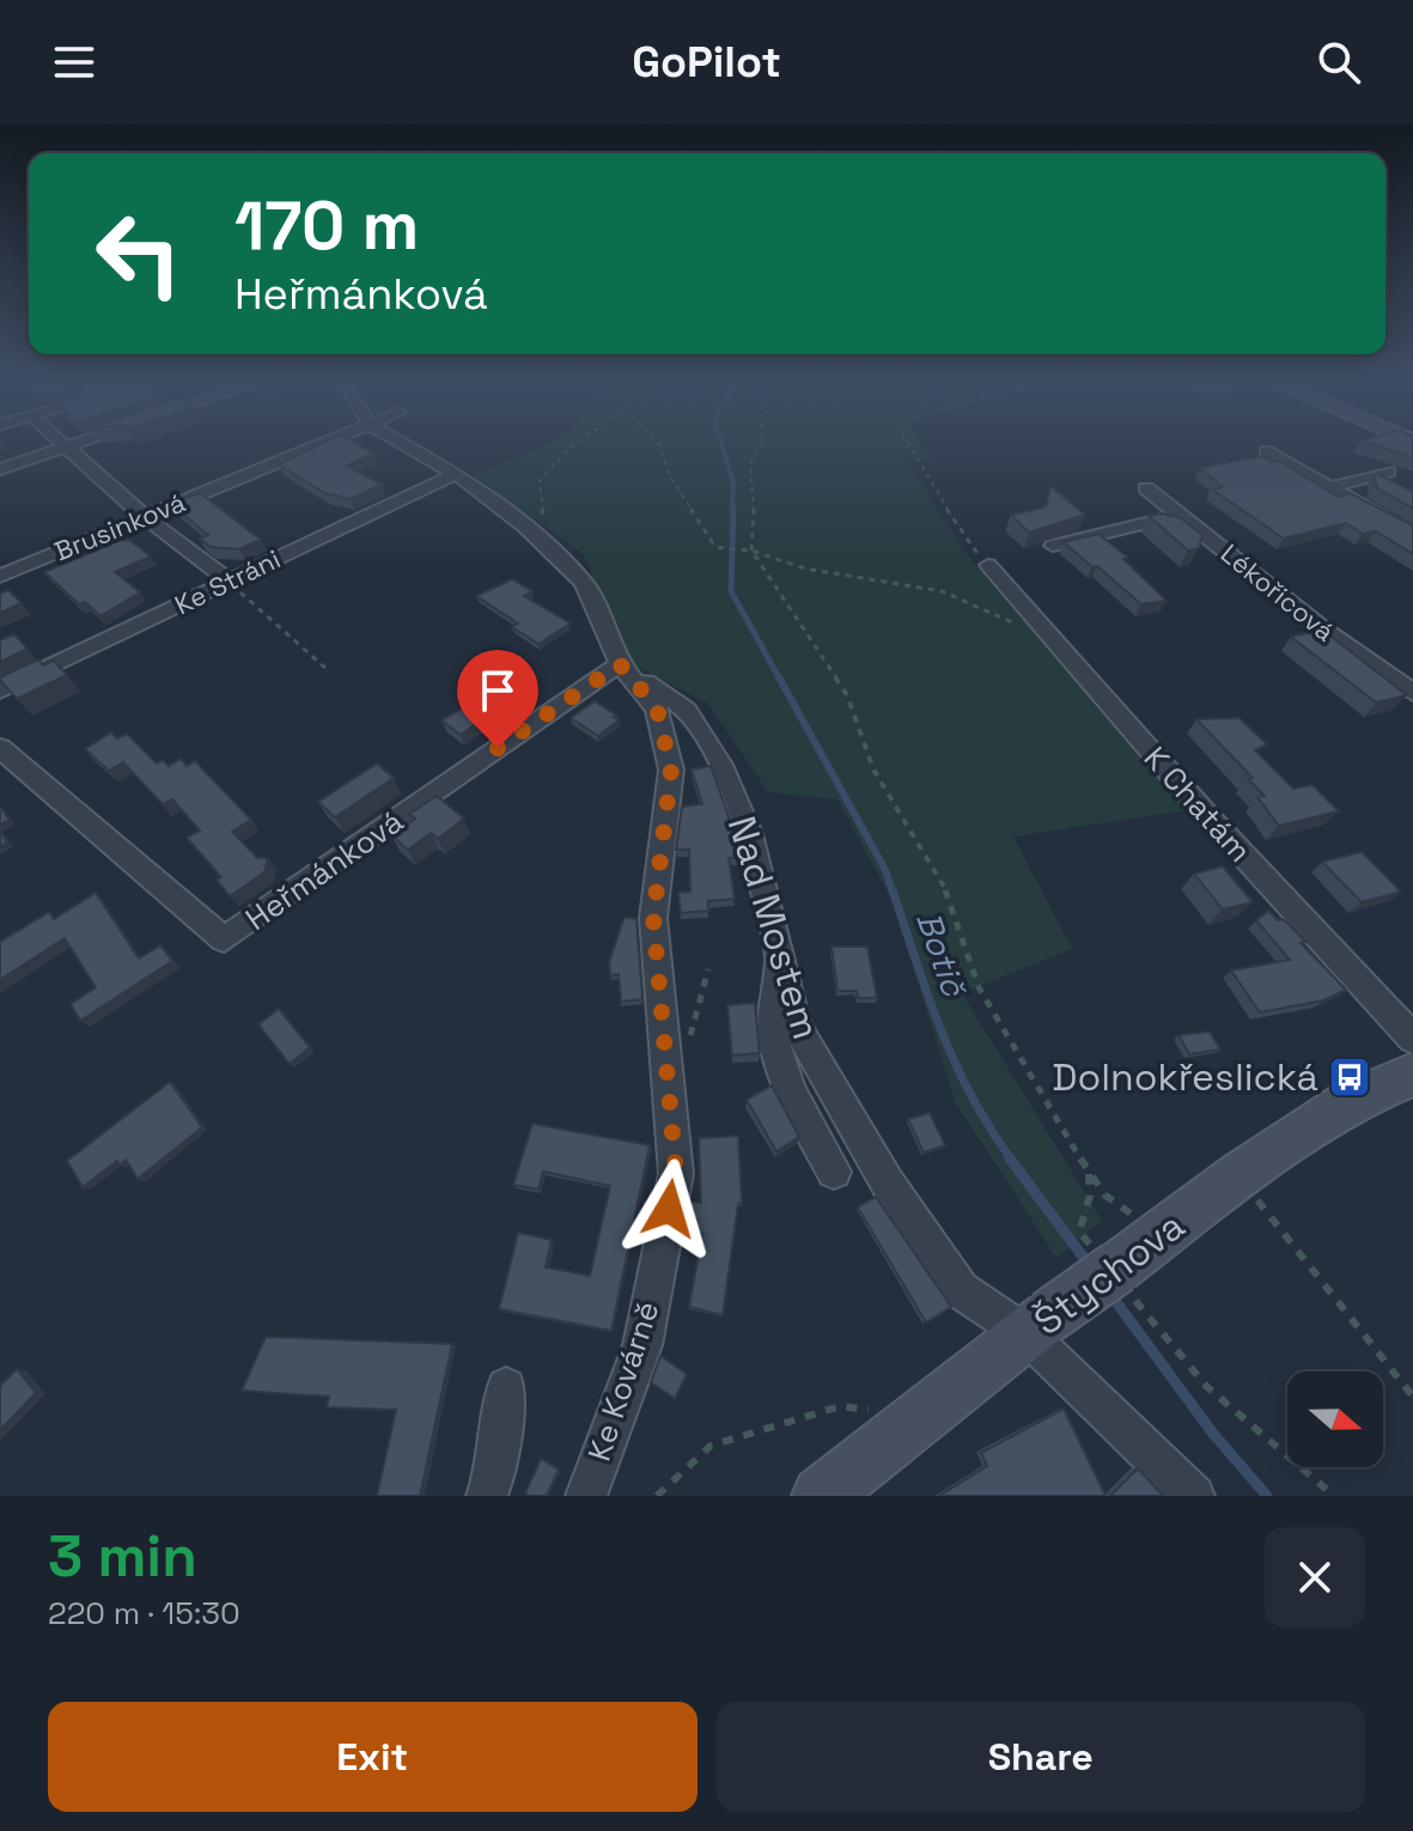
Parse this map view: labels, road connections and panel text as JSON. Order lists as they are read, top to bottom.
{
  "streets": {
    "street": [
      "Brusinková",
      "Ke Stráni",
      "Lékořicová",
      "K Chatám",
      "Heřmánková",
      "Nad Mostem",
      "Štychova",
      "Ke Kovárně"
    ]
  },
  "crossings": [
    ["Ke Stráni", "Ke Kovárně"],
    ["Heřmánková", "Nad Mostem"],
    ["Heřmánková", "Ke Kovárně"],
    ["Nad Mostem", "Štychova"],
    ["Nad Mostem", "Ke Kovárně"]
  ],
  "water": ["Botič"],
  "places": {
    "bus stop": ["Dolnokřeslická"]
  },
  "north": "right",
  "page": {
    "header": "GoPilot",
    "turn": ["170 m", "Heřmánková"],
    "heading": ["3 min", "220 m · 15:30"],
    "buttons": ["Exit", "Share"]
  }
}
